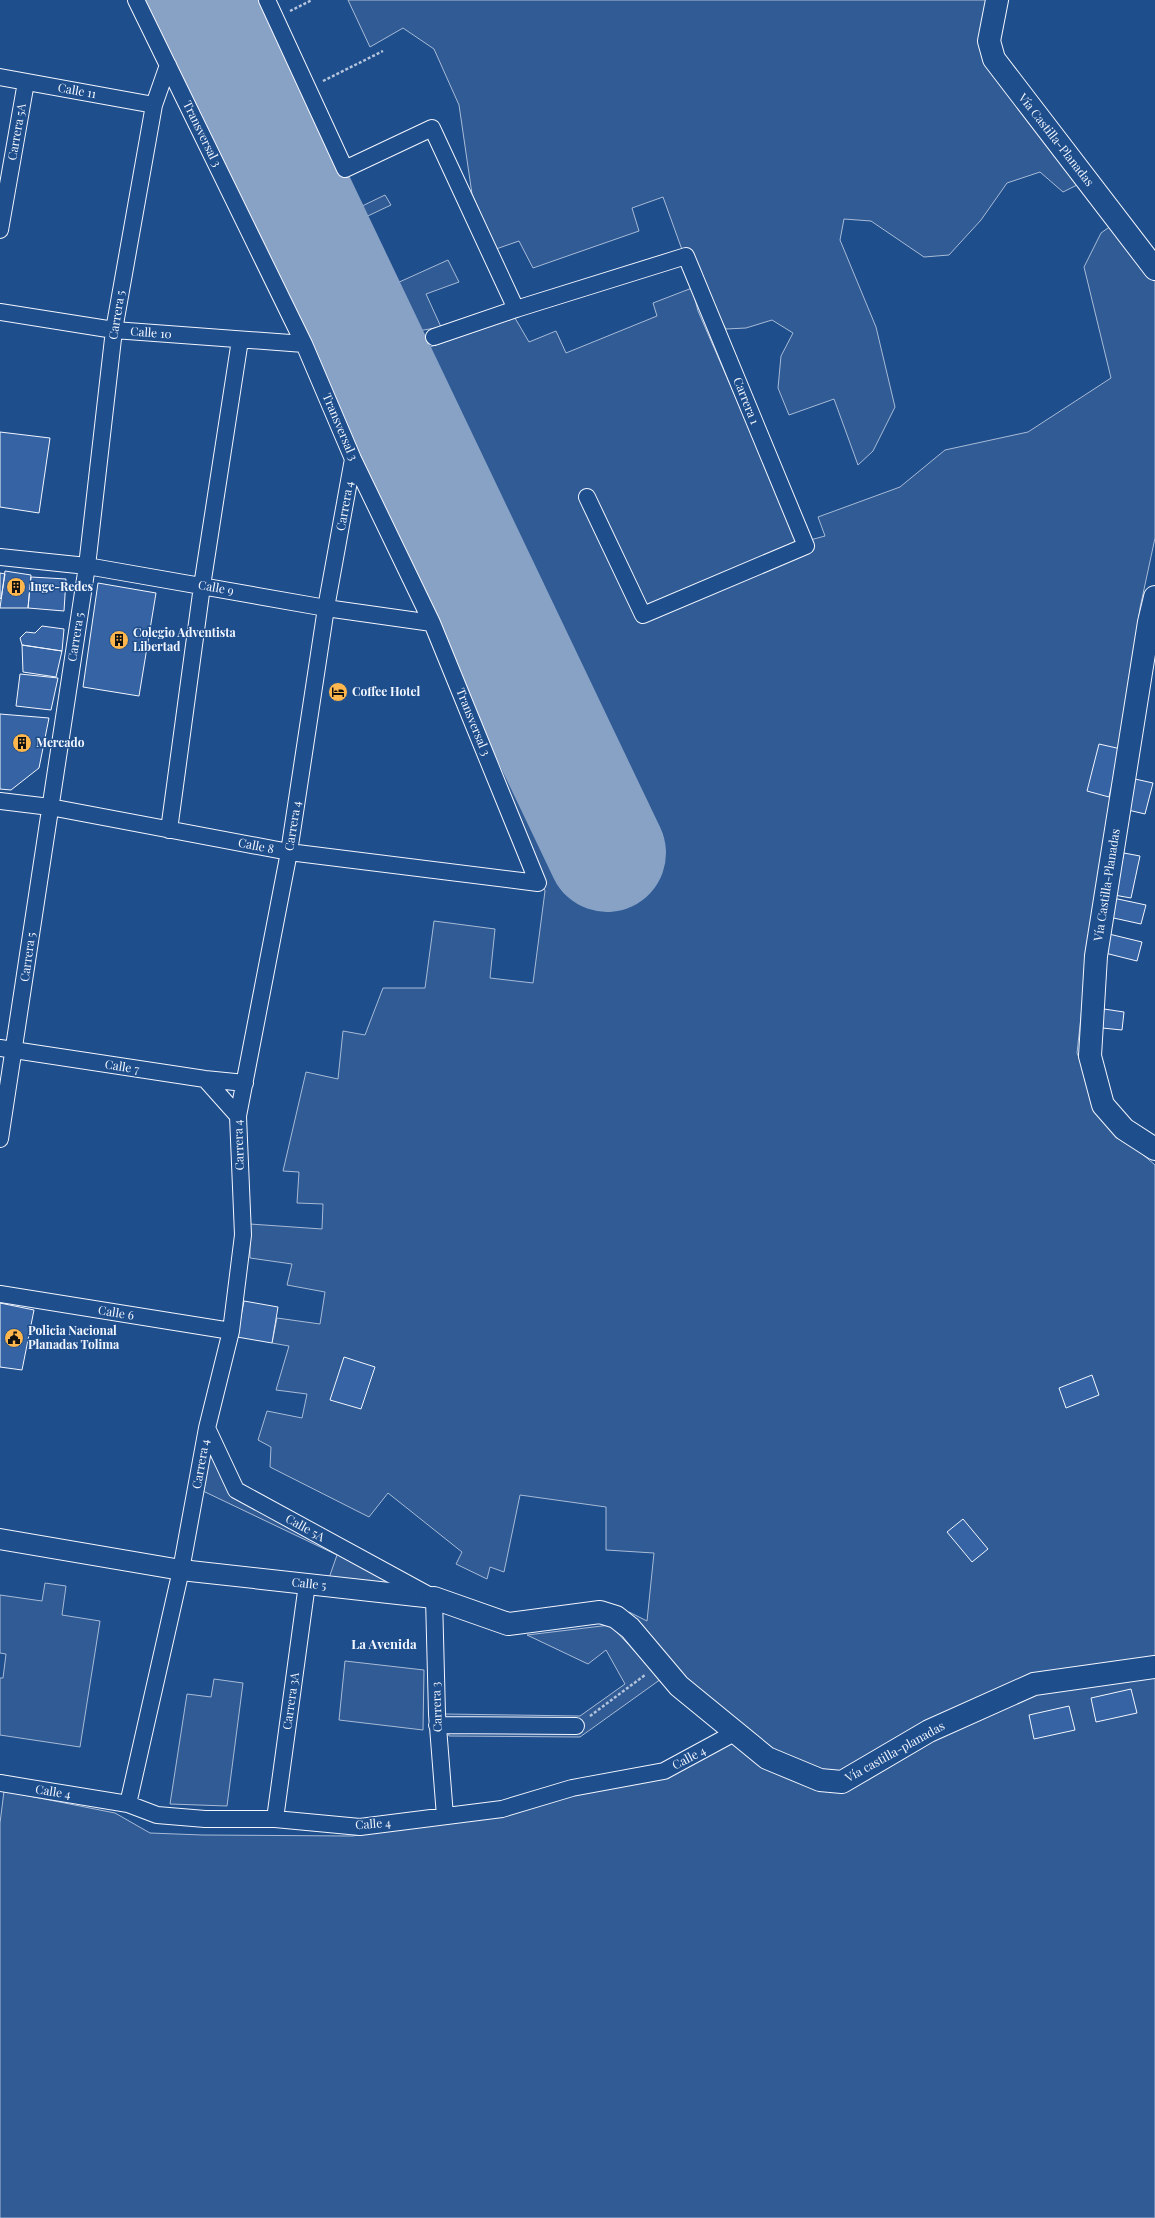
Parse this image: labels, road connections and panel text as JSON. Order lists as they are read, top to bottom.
{
  "streets": {
    "main road": ["Vía Castilla-Planadas", "Calle 5", "Vía castilla-planadas"],
    "street": [
      "Calle 11",
      "Carrera 5A",
      "Transversal 3",
      "Carrera 5",
      "Calle 10",
      "Carrera 1",
      "Carrera 4",
      "Calle 9",
      "Calle 8",
      "Calle 7",
      "Calle 6",
      "Calle 5A",
      "Carrera 3A",
      "Carrera 3",
      "Calle 4"
    ]
  },
  "crossings": [
    ["Calle 11", "Carrera 5A"],
    ["Calle 11", "Carrera 5"],
    ["Transversal 3", "Carrera 5"],
    ["Transversal 3", "Calle 10"],
    ["Transversal 3", "Carrera 4"],
    ["Transversal 3", "Calle 9"],
    ["Transversal 3", "Calle 8"],
    ["Carrera 5", "Calle 10"],
    ["Carrera 5", "Calle 9"],
    ["Carrera 5", "Calle 8"],
    ["Carrera 5", "Calle 7"],
    ["Carrera 4", "Calle 9"],
    ["Carrera 4", "Calle 8"],
    ["Carrera 4", "Calle 7"],
    ["Carrera 4", "Calle 6"],
    ["Carrera 4", "Calle 5A"],
    ["Carrera 4", "Calle 5"],
    ["Carrera 4", "Calle 4"],
    ["Calle 5A", "Calle 5"],
    ["Calle 5A", "Carrera 3"],
    ["Calle 5", "Carrera 3A"],
    ["Calle 5", "Carrera 3"],
    ["Calle 5", "Vía castilla-planadas"],
    ["Carrera 3A", "Calle 4"],
    ["Carrera 3", "Calle 4"],
    ["Vía castilla-planadas", "Calle 4"]
  ],
  "districts": ["La Avenida"],
  "places": {
    "building": ["Inge-Redes", "Colegio Adventista Libertad", "Mercado"],
    "hotel": ["Coffee Hotel"],
    "public building": ["Policia Nacional Planadas Tolima"]
  }
}
